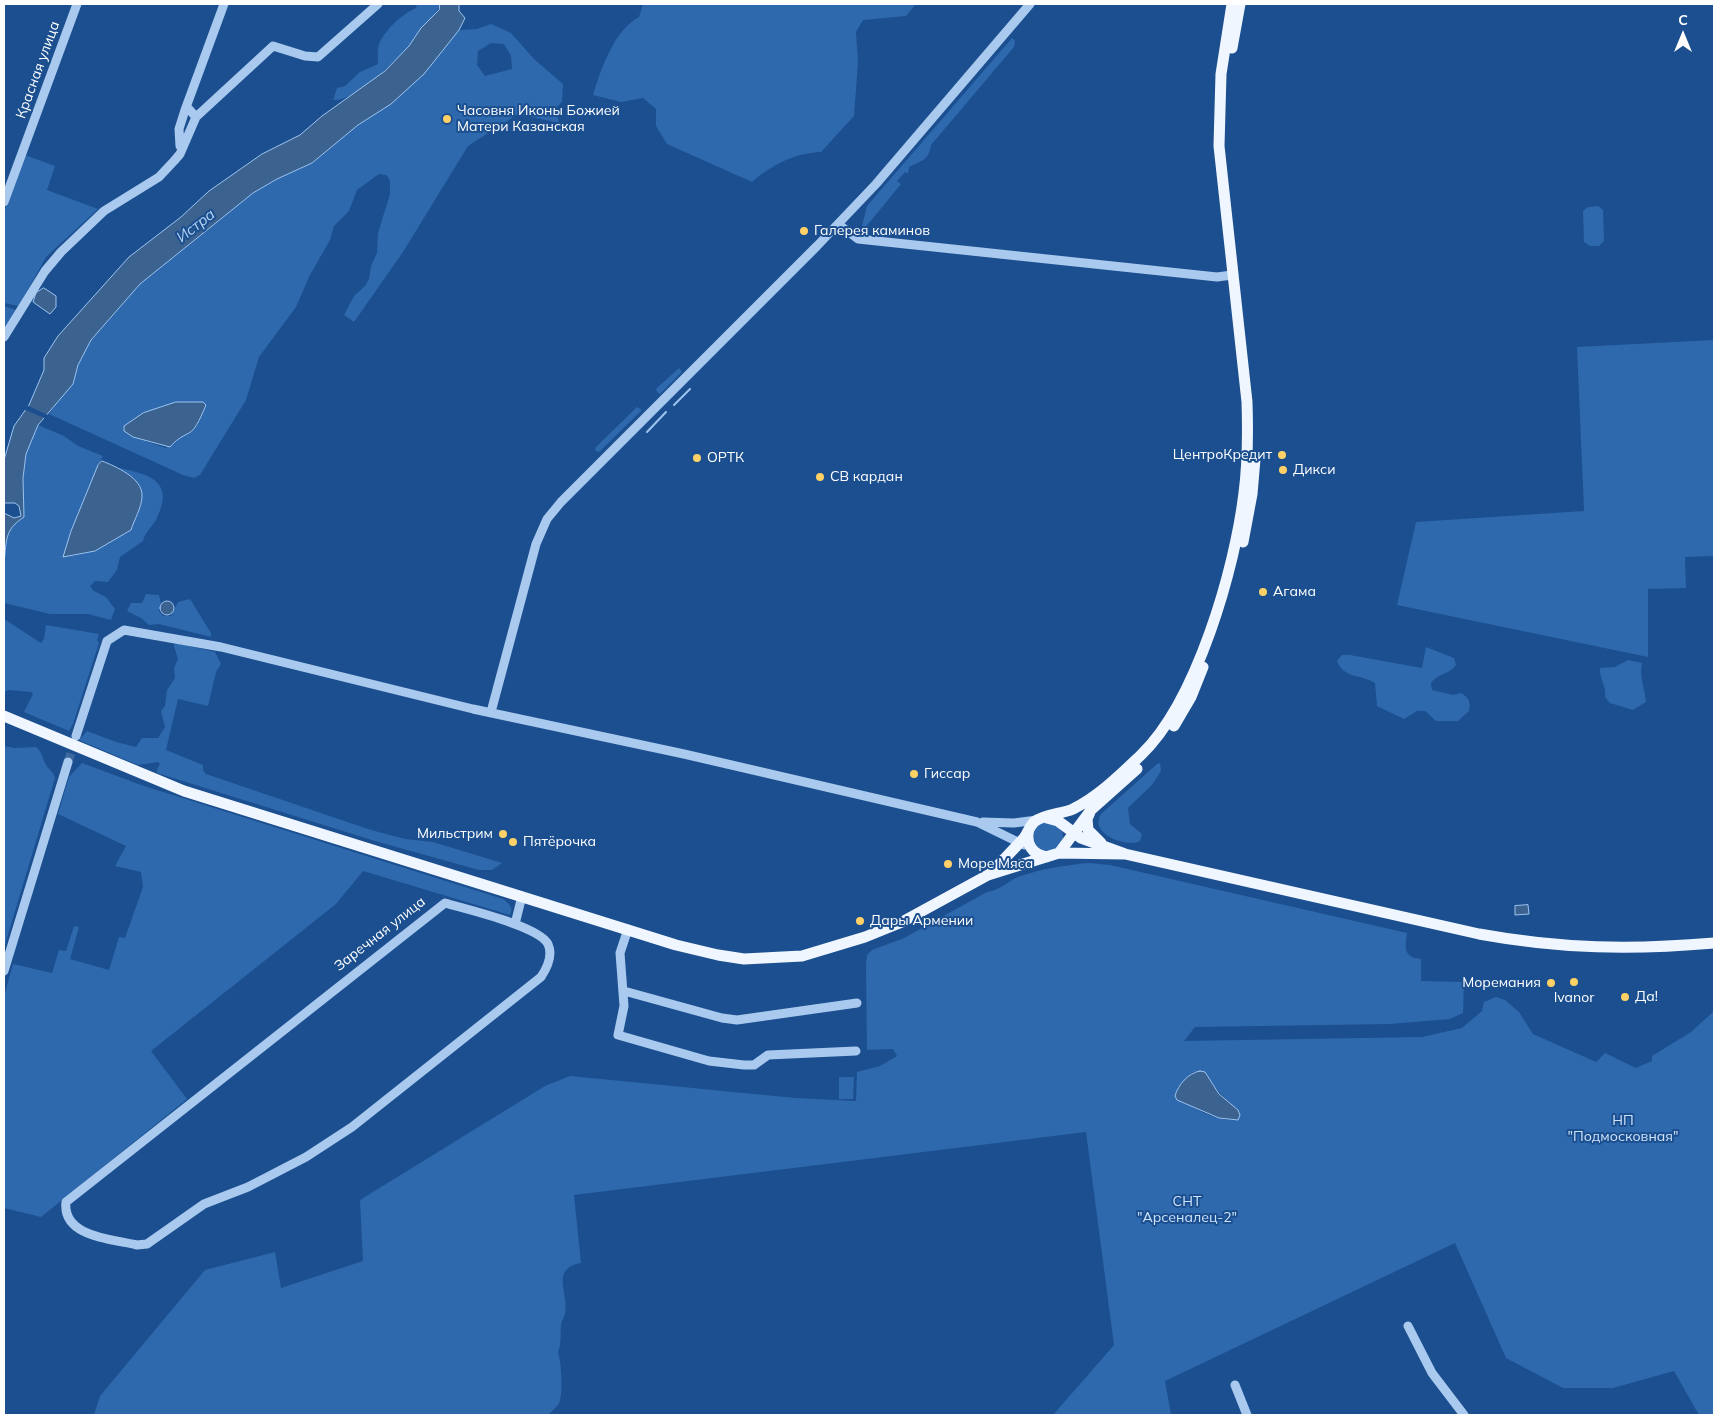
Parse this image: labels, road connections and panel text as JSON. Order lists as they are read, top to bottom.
{
  "streets": {
    "street": ["Красная улица", "Заречная улица"]
  },
  "water": ["Истра"],
  "parks": ["НП \"Подмосковная\"", "СНТ \"Арсеналец-2\""],
  "places": [
    "Часовня Иконы Божией Матери Казанская",
    "Галерея каминов",
    "ЦентроКредит",
    "ОРТК",
    "Дикси",
    "СВ кардан",
    "Агама",
    "Гиссар",
    "Мильстрим",
    "Пятёрочка",
    "Море Мяса",
    "Дары Армении",
    "Ivanor",
    "Моремания",
    "Да!"
  ],
  "north": "top"
}
